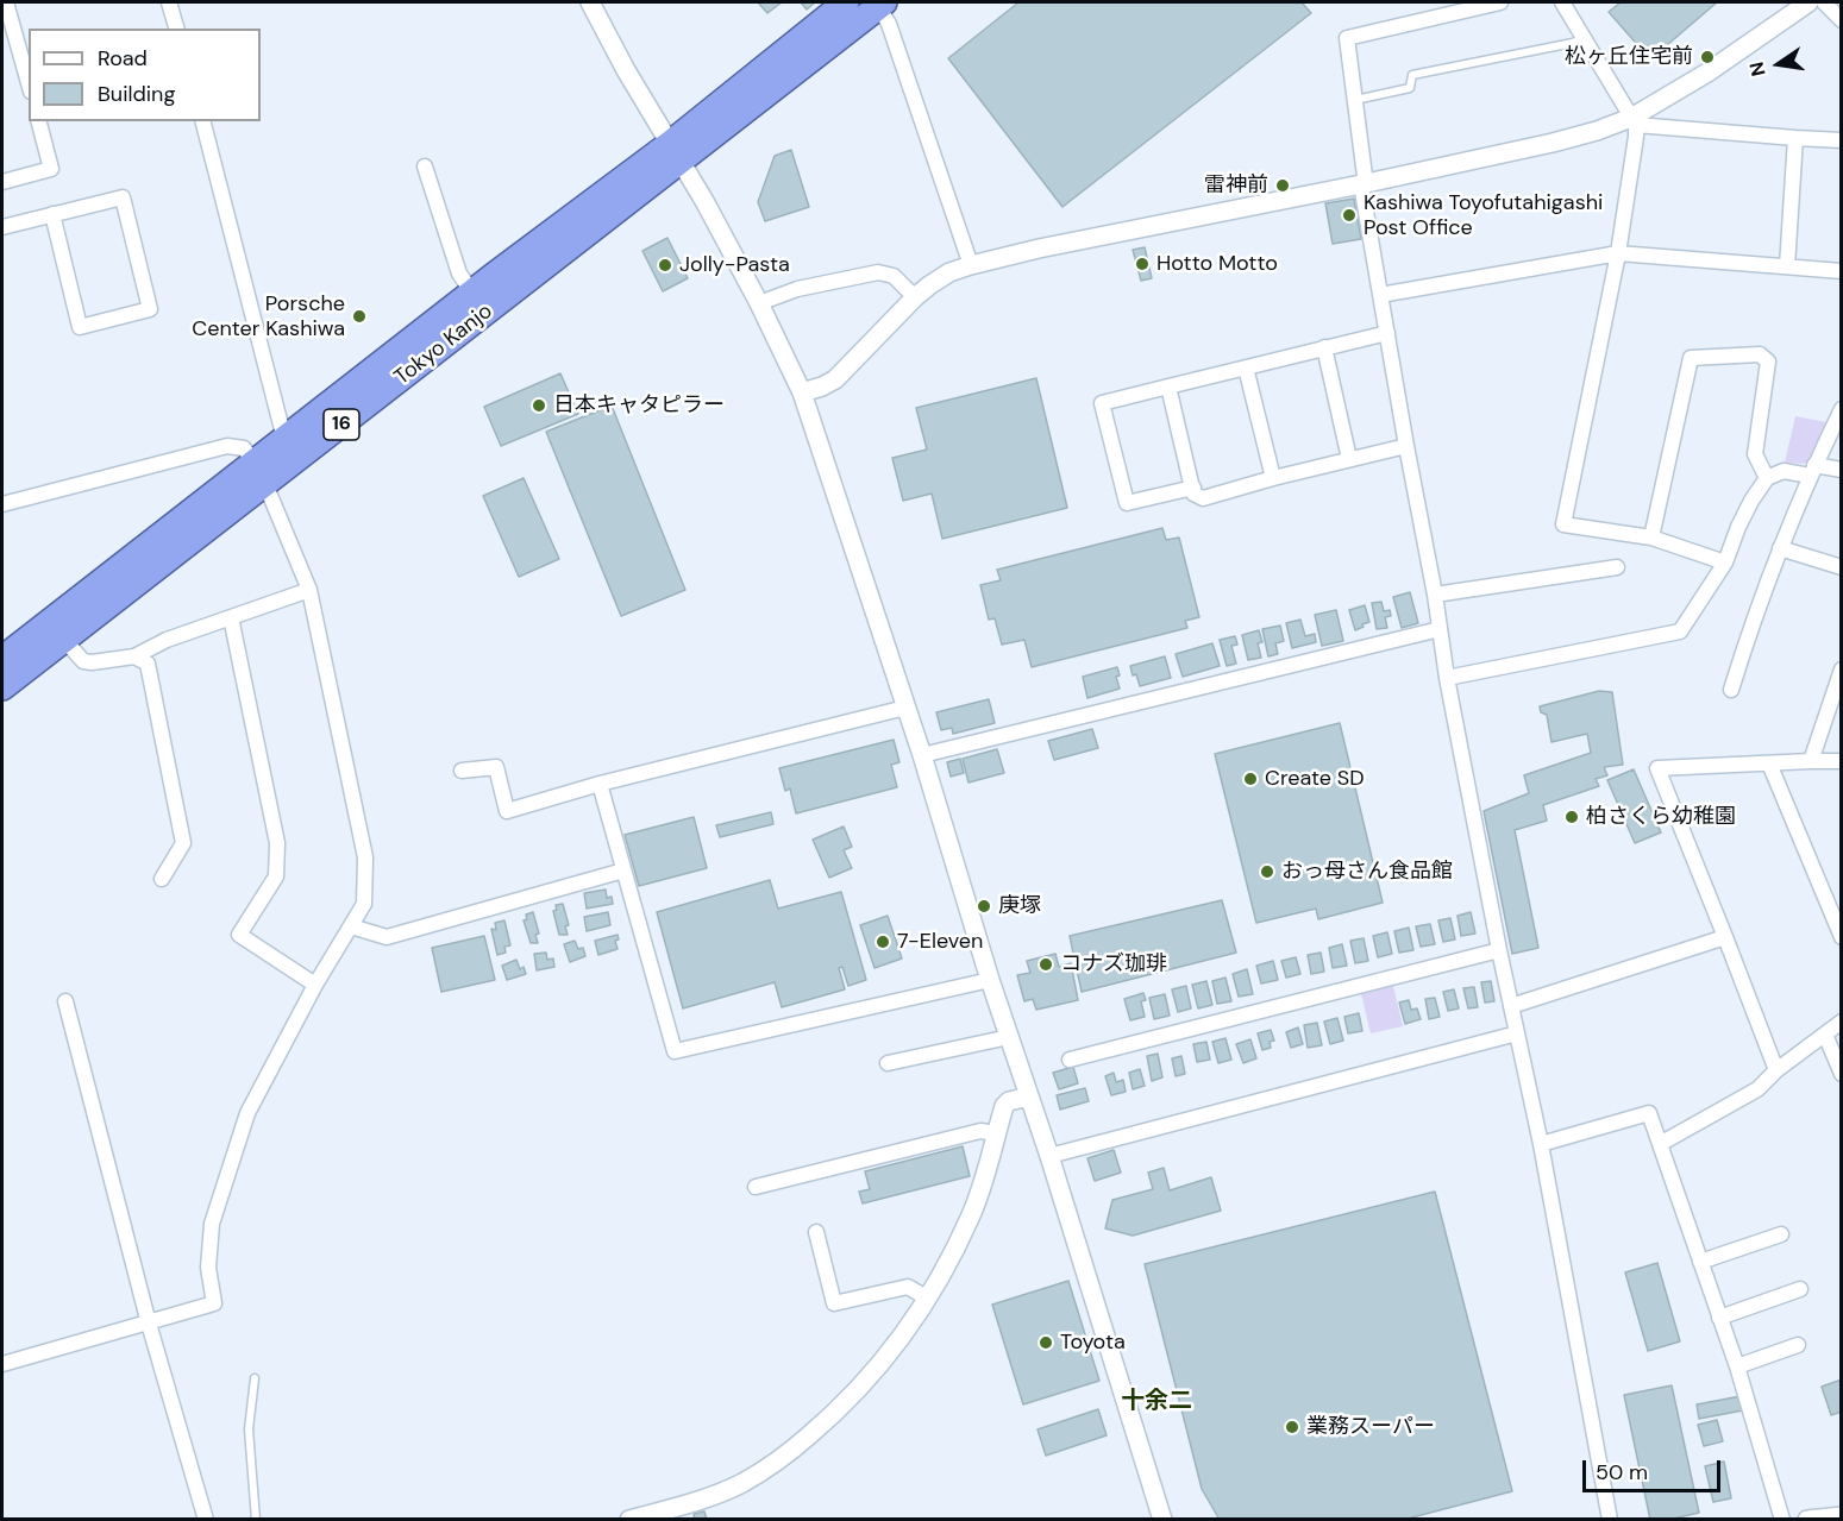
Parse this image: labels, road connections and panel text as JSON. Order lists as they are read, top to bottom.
{
  "streets": {
    "highway": ["Tokyo Kanjo", "16"]
  },
  "districts": ["十余二"],
  "places": [
    "松ヶ丘住宅前",
    "雷神前",
    "Kashiwa Toyofutahigashi Post Office",
    "Hotto Motto",
    "Jolly-Pasta",
    "Porsche Center Kashiwa",
    "日本キャタピラー",
    "Create SD",
    "柏さくら幼稚園",
    "おっ母さん食品館",
    "庚塚",
    "7-Eleven",
    "コナズ珈琲",
    "Toyota",
    "業務スーパー"
  ],
  "legend": ["Road", "Building"],
  "scale_bar": "50 m",
  "north": "left"
}
